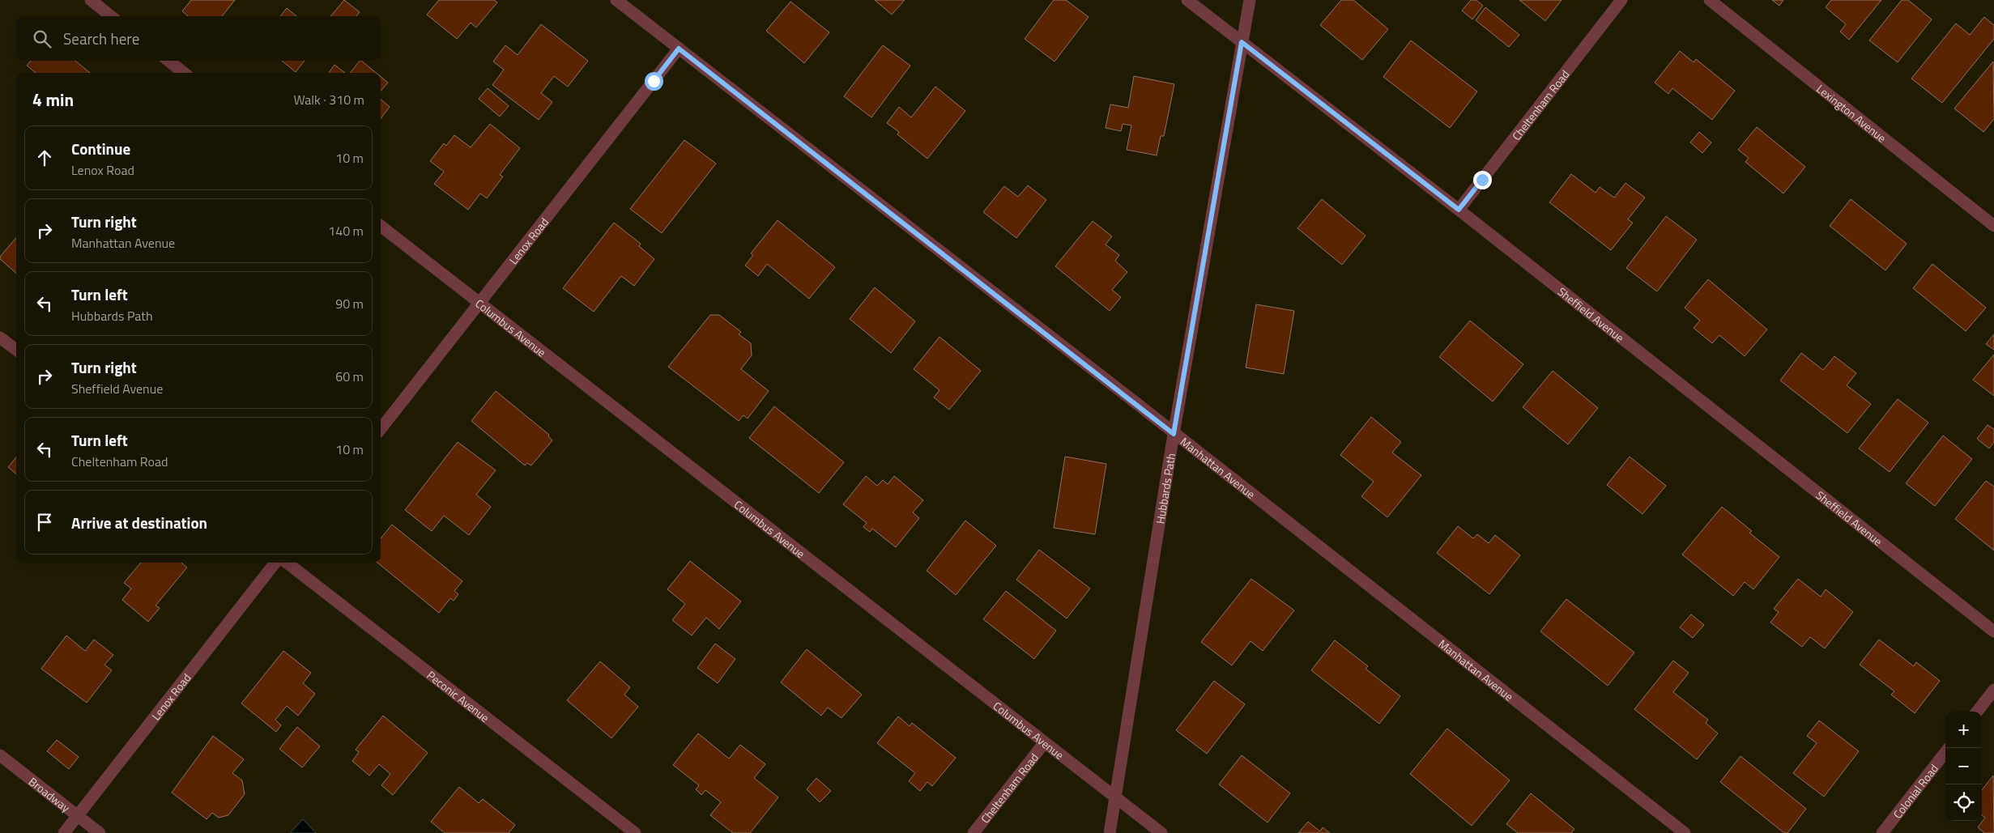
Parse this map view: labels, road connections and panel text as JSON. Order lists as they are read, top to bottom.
{
  "streets": {
    "street": [
      "Cheltenham Road",
      "Lexington Avenue",
      "Lenox Road",
      "Sheffield Avenue",
      "Columbus Avenue",
      "Manhattan Avenue",
      "Hubbards Path",
      "Peconic Avenue",
      "Colonial Road",
      "Broadway"
    ]
  },
  "crossings": [
    ["Cheltenham Road", "Sheffield Avenue"],
    ["Cheltenham Road", "Columbus Avenue"],
    ["Lenox Road", "Columbus Avenue"],
    ["Lenox Road", "Manhattan Avenue"],
    ["Lenox Road", "Broadway"],
    ["Sheffield Avenue", "Hubbards Path"],
    ["Columbus Avenue", "Hubbards Path"],
    ["Manhattan Avenue", "Hubbards Path"]
  ],
  "page": {
    "search": "Search here",
    "heading": ["4 min", "Walk · 310 m"],
    "list": [
      ["Continue", "Lenox Road", "10 m"],
      ["Turn right", "Manhattan Avenue", "140 m"],
      ["Turn left", "Hubbards Path", "90 m"],
      ["Turn right", "Sheffield Avenue", "60 m"],
      ["Turn left", "Cheltenham Road", "10 m"],
      "Arrive at destination"
    ],
    "map_buttons": ["+", "−"]
  }
}
